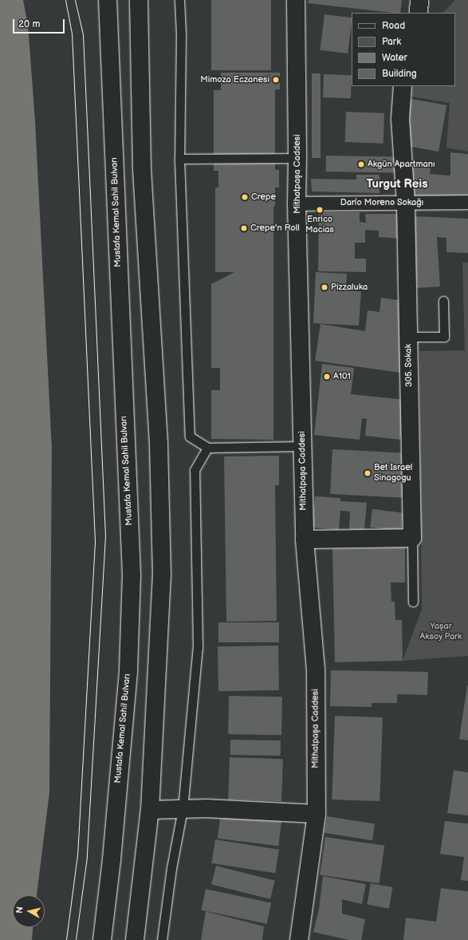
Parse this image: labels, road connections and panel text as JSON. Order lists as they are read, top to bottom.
{
  "streets": {
    "main road": ["Mithatpaşa Caddesi", "Mustafa Kemal Sahil Bulvarı", "305. Sokak"],
    "street": ["Darío Moreno Sokağı"]
  },
  "crossings": [
    ["Mithatpaşa Caddesi", "Darío Moreno Sokağı"],
    ["Darío Moreno Sokağı", "305. Sokak"]
  ],
  "districts": ["Turgut Reis"],
  "parks": ["Yaşar Aksoy Park"],
  "places": [
    "Mimoza Eczanesi",
    "Akgün Apartmanı",
    "Crepe",
    "Enrico Macias",
    "Crepe'n Roll",
    "Pizzaluka",
    "A101",
    "Bet Israel Sinagogu"
  ],
  "legend": [
    "Road",
    "Park",
    "Water",
    "Building"
  ],
  "scale_bar": "20 m",
  "north": "left"
}
